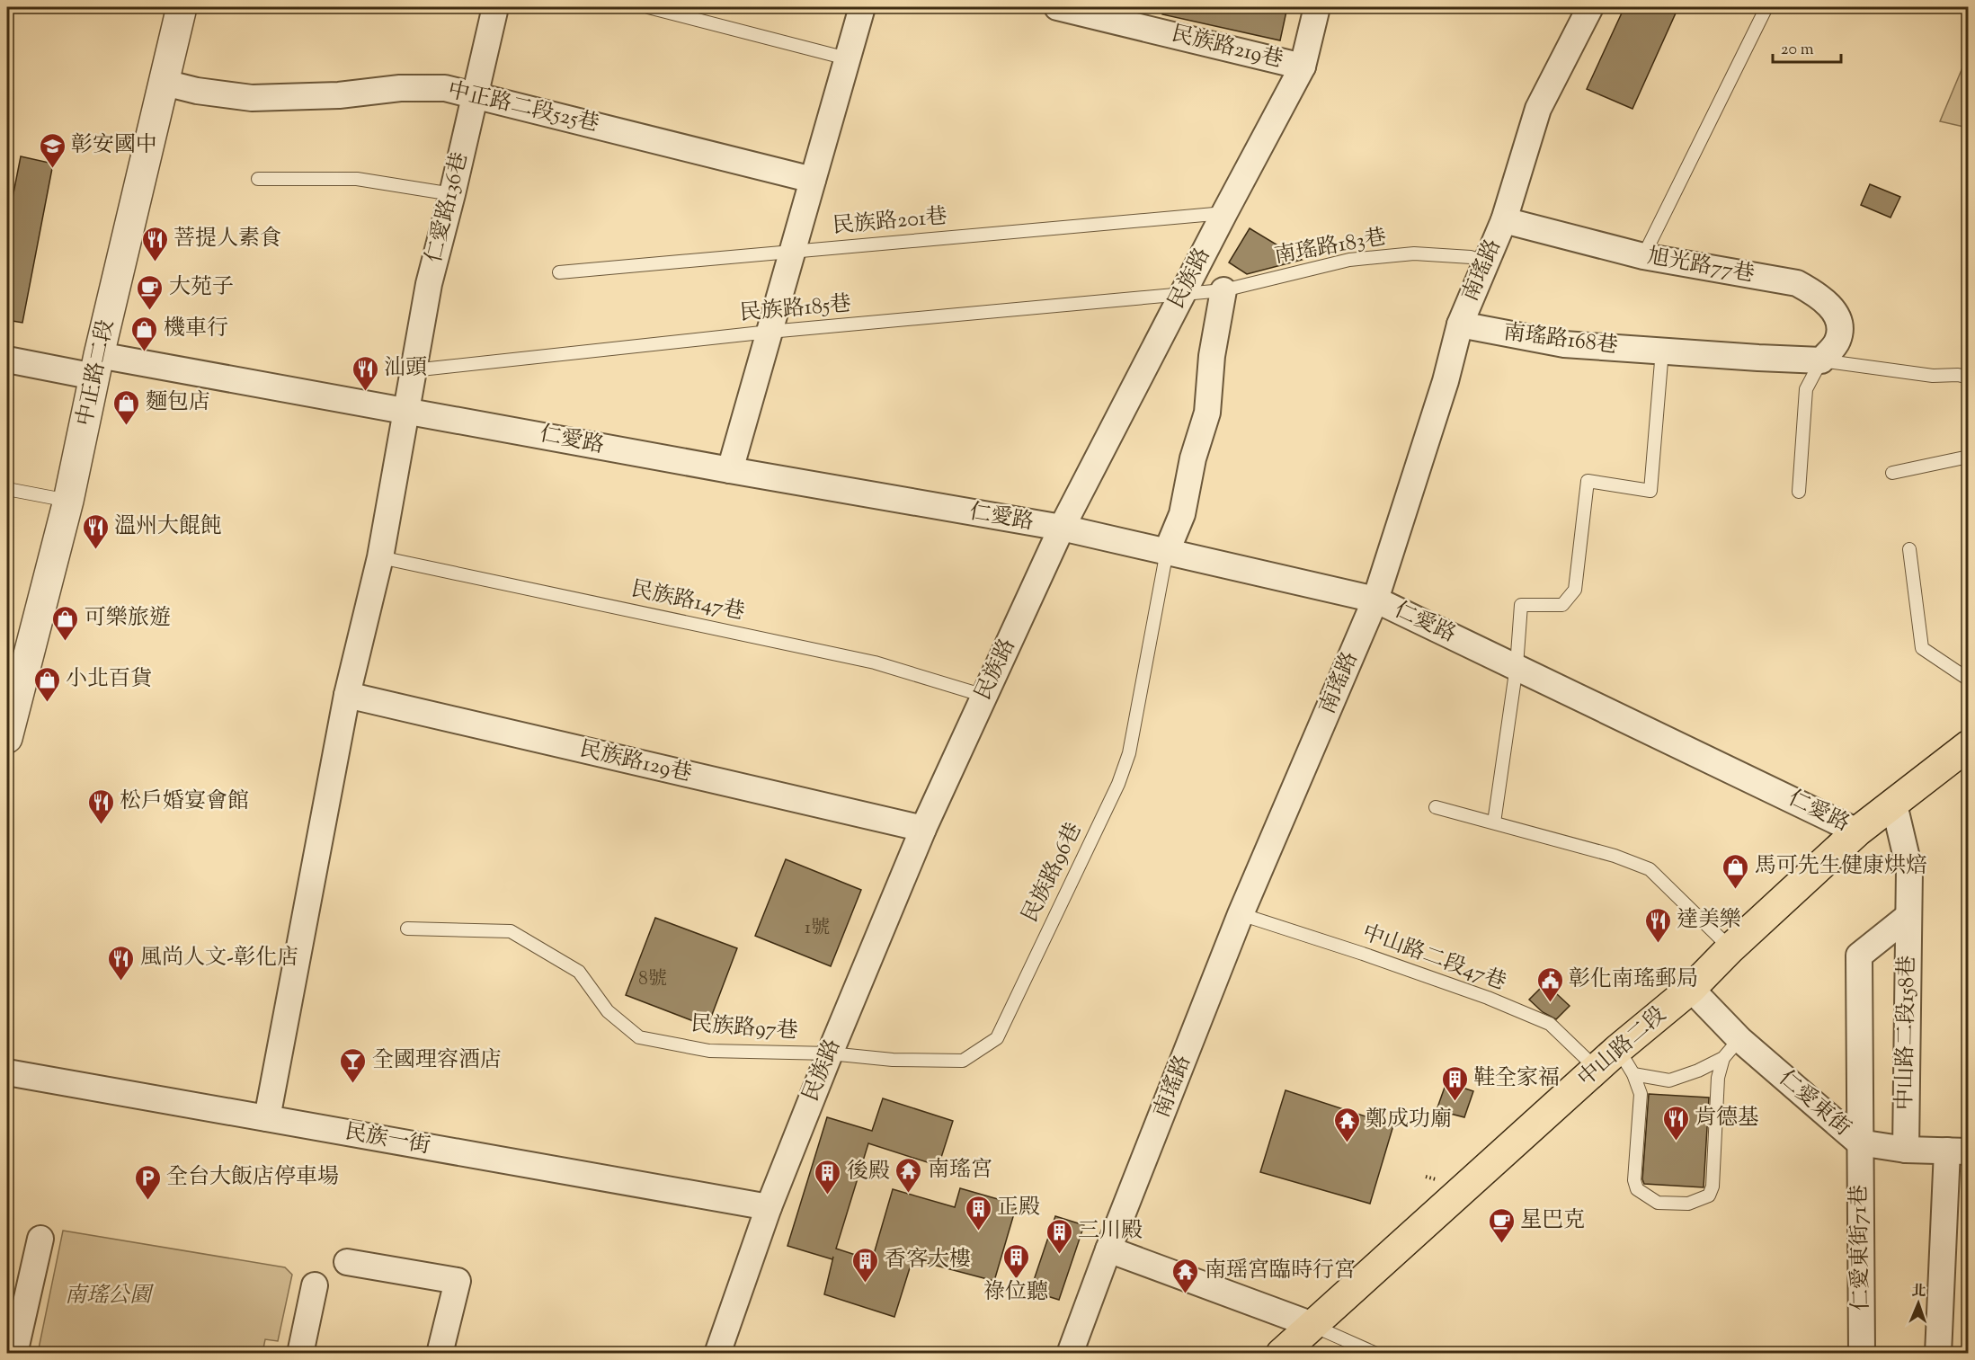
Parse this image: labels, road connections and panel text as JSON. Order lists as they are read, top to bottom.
{
  "streets": {
    "main road": ["中山路二段"],
    "street": [
      "民族路219巷",
      "中正路二段525巷",
      "仁愛路136巷",
      "旭光路77巷",
      "南瑤路",
      "民族路",
      "南瑤路168巷",
      "中正路二段",
      "仁愛路",
      "民族路129巷",
      "中山路二段158巷",
      "仁愛東街",
      "民族一街",
      "仁愛東街71巷"
    ],
    "lane": [
      "民族路201巷",
      "南瑤路183巷",
      "民族路185巷",
      "民族路147巷",
      "民族路96巷",
      "中山路二段47巷",
      "民族路97巷"
    ]
  },
  "crossings": [
    ["民族路219巷", "民族路"],
    ["中正路二段525巷", "仁愛路136巷"],
    ["中正路二段525巷", "中正路二段"],
    ["仁愛路136巷", "民族路185巷"],
    ["仁愛路136巷", "仁愛路"],
    ["仁愛路136巷", "民族路147巷"],
    ["仁愛路136巷", "民族路129巷"],
    ["仁愛路136巷", "民族一街"],
    ["民族路201巷", "民族路"],
    ["南瑤路183巷", "南瑤路"],
    ["南瑤路183巷", "民族路"],
    ["南瑤路183巷", "民族路185巷"],
    ["旭光路77巷", "南瑤路"],
    ["旭光路77巷", "南瑤路168巷"],
    ["南瑤路", "南瑤路168巷"],
    ["南瑤路", "仁愛路"],
    ["南瑤路", "中山路二段47巷"],
    ["民族路", "民族路185巷"],
    ["民族路", "仁愛路"],
    ["民族路", "民族路147巷"],
    ["民族路", "民族路129巷"],
    ["民族路", "民族路96巷"],
    ["民族路", "民族路97巷"],
    ["民族路", "民族一街"],
    ["中正路二段", "仁愛路"],
    ["仁愛路", "民族路96巷"],
    ["仁愛路", "中山路二段"],
    ["民族路96巷", "民族路97巷"],
    ["中山路二段47巷", "中山路二段"],
    ["中山路二段158巷", "中山路二段"],
    ["中山路二段158巷", "仁愛東街"],
    ["中山路二段158巷", "仁愛東街71巷"],
    ["中山路二段", "仁愛東街"],
    ["仁愛東街", "仁愛東街71巷"]
  ],
  "parks": ["南瑤公園"],
  "places": {
    "school or university": ["彰安國中"],
    "restaurant": [
      "菩提人素食",
      "汕頭",
      "溫州大餛飩",
      "松戶婚宴會館",
      "達美樂",
      "風尚人文-彰化店",
      "肯德基"
    ],
    "cafe": ["大苑子", "星巴克"],
    "shop": [
      "機車行",
      "麵包店",
      "可樂旅遊",
      "小北百貨",
      "馬可先生健康烘焙"
    ],
    "public building": ["彰化南瑤郵局"],
    "bar": ["全國理容酒店"],
    "building": [
      "鞋全家福",
      "後殿",
      "正殿",
      "三川殿",
      "祿位聽",
      "香客大樓"
    ],
    "temple": ["鄭成功廟", "南瑤宮", "南瑶宮臨時行宮"],
    "parking": ["全台大飯店停車場"]
  },
  "house_numbers": ["1號", "8號"],
  "scale_bar": "20 m",
  "north": "top"
}
